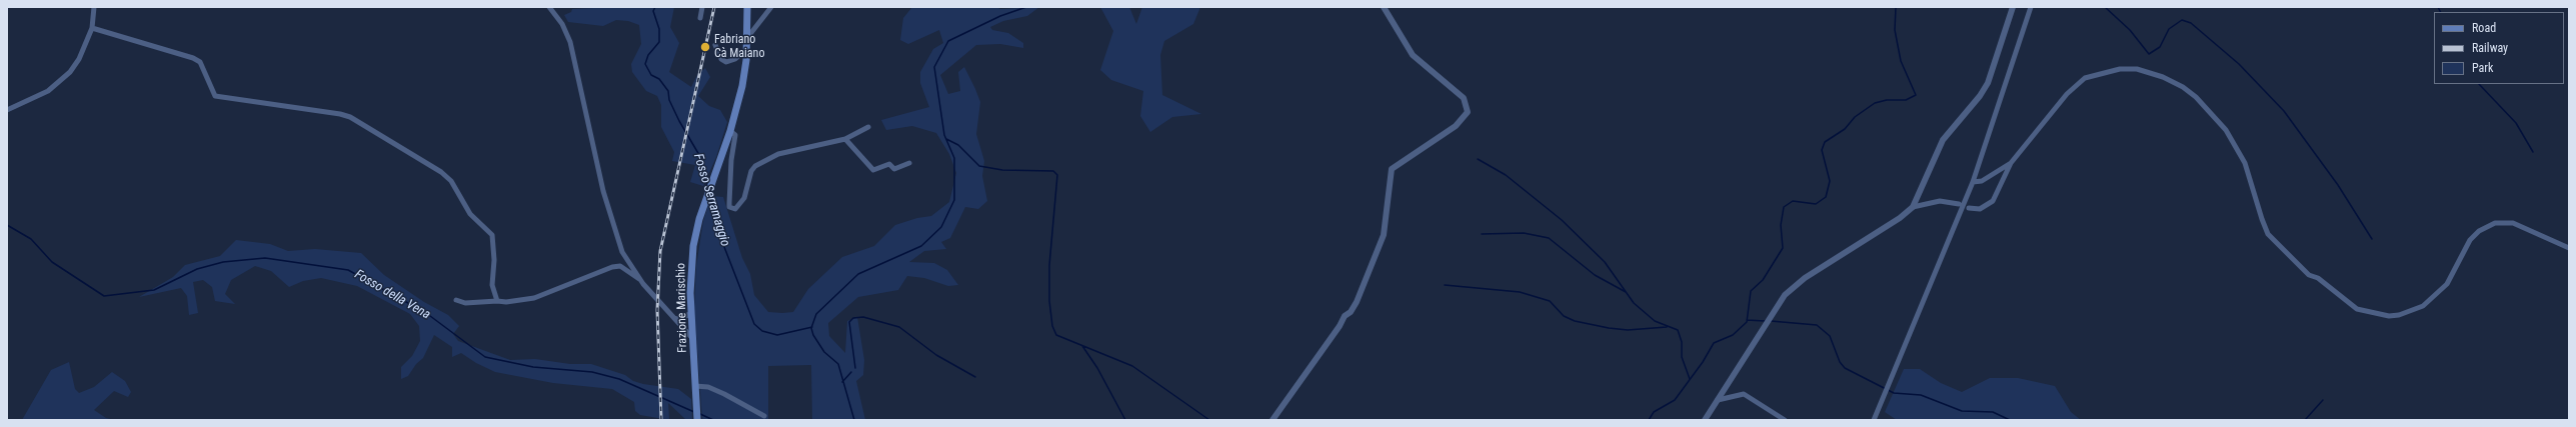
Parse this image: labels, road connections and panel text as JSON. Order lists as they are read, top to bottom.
{
  "streets": {
    "main road": ["Frazione Marischio"]
  },
  "water": ["Fosso Serramaggio", "Fosso della Vena"],
  "places": ["Fabriano Cà Maiano"],
  "legend": ["Road", "Railway", "Park"]
}
